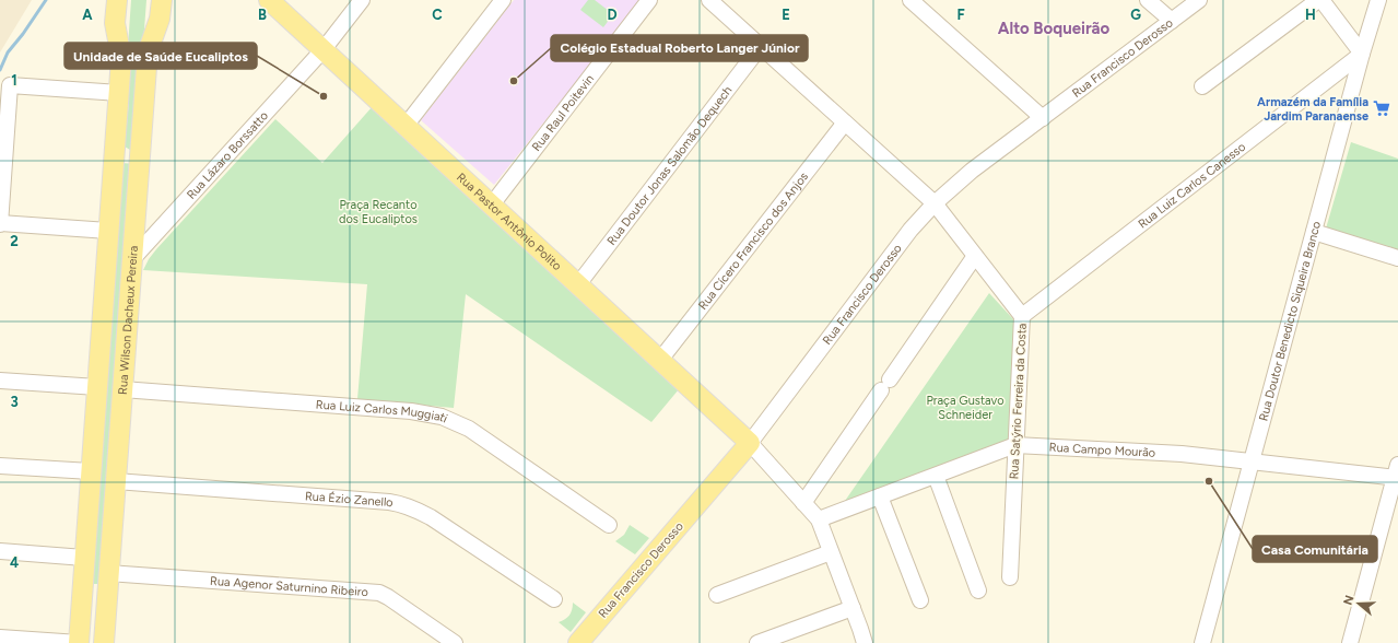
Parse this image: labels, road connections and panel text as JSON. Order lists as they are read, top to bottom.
{
  "streets": {
    "main road": ["Rua Francisco Derosso", "Rua Pastor Antônio Polito", "Rua Wilson Dacheux Pereira"],
    "street": [
      "Rua Raul Poitevin",
      "Rua Lázaro Borssatto",
      "Rua Doutor Jonas Salomão Dequech",
      "Rua Luiz Carlos Canesso",
      "Rua Cícero Francisco dos Anjos",
      "Rua Doutor Benedicto Siqueira Branco",
      "Rua Satýrio Ferreira da Costa",
      "Rua Luiz Carlos Muggiati",
      "Rua Campo Mourão",
      "Rua Ézio Zanello",
      "Rua Agenor Saturnino Ribeiro"
    ]
  },
  "crossings": [
    ["Rua Francisco Derosso", "Rua Pastor Antônio Polito"],
    ["Rua Francisco Derosso", "Rua Satýrio Ferreira da Costa"],
    ["Rua Raul Poitevin", "Rua Pastor Antônio Polito"],
    ["Rua Lázaro Borssatto", "Rua Pastor Antônio Polito"],
    ["Rua Lázaro Borssatto", "Rua Wilson Dacheux Pereira"],
    ["Rua Doutor Jonas Salomão Dequech", "Rua Pastor Antônio Polito"],
    ["Rua Doutor Jonas Salomão Dequech", "Rua Satýrio Ferreira da Costa"],
    ["Rua Luiz Carlos Canesso", "Rua Doutor Benedicto Siqueira Branco"],
    ["Rua Luiz Carlos Canesso", "Rua Satýrio Ferreira da Costa"],
    ["Rua Pastor Antônio Polito", "Rua Cícero Francisco dos Anjos"],
    ["Rua Cícero Francisco dos Anjos", "Rua Satýrio Ferreira da Costa"],
    ["Rua Wilson Dacheux Pereira", "Rua Luiz Carlos Muggiati"],
    ["Rua Wilson Dacheux Pereira", "Rua Ézio Zanello"],
    ["Rua Wilson Dacheux Pereira", "Rua Agenor Saturnino Ribeiro"],
    ["Rua Doutor Benedicto Siqueira Branco", "Rua Campo Mourão"],
    ["Rua Satýrio Ferreira da Costa", "Rua Campo Mourão"]
  ],
  "districts": ["Alto Boqueirão"],
  "parks": ["Praça Recanto dos Eucaliptos", "Praça Gustavo Schneider"],
  "places": {
    "other": ["Colégio Estadual Roberto Langer Júnior", "Unidade de Saúde Eucaliptos", "Casa Comunitária"],
    "supermarket": ["Armazém da Família Jardim Paranaense"]
  },
  "north": "left",
  "grid": {
    "columns": [
      "A",
      "B",
      "C",
      "D",
      "E",
      "F",
      "G",
      "H"
    ],
    "rows": [
      "1",
      "2",
      "3",
      "4"
    ]
  }
}
